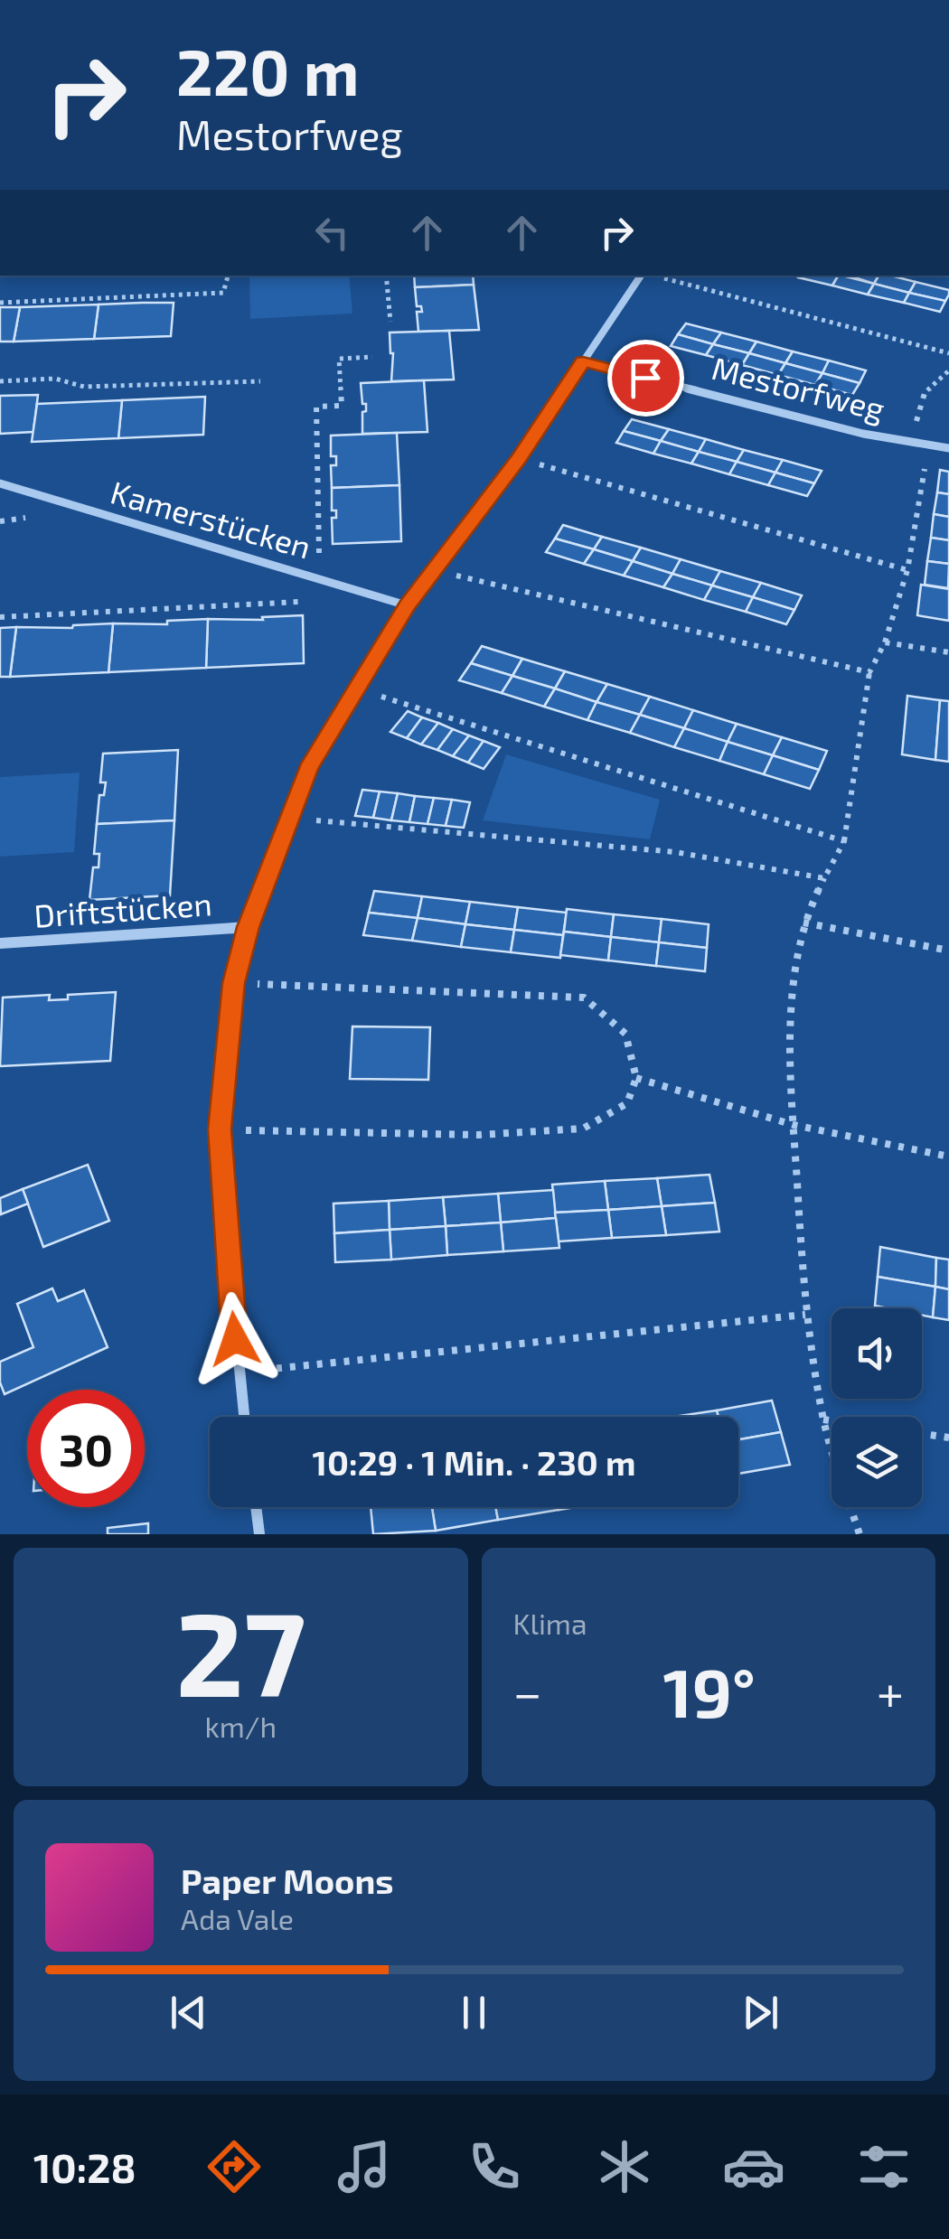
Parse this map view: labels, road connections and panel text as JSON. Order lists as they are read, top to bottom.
{
  "streets": {
    "street": ["Mestorfweg", "Kamerstücken", "Driftstücken"]
  },
  "page": {
    "turn": ["220 m", "Mestorfweg"],
    "limit": "30",
    "trip": "10:29 · 1 Min. · 230 m",
    "tile": [
      ["27", "km/h"],
      "Klima"
    ],
    "heat": ["−", "19°", "+"],
    "song": ["Paper Moons", "Ada Vale"],
    "tabs": "10:28"
  }
}
